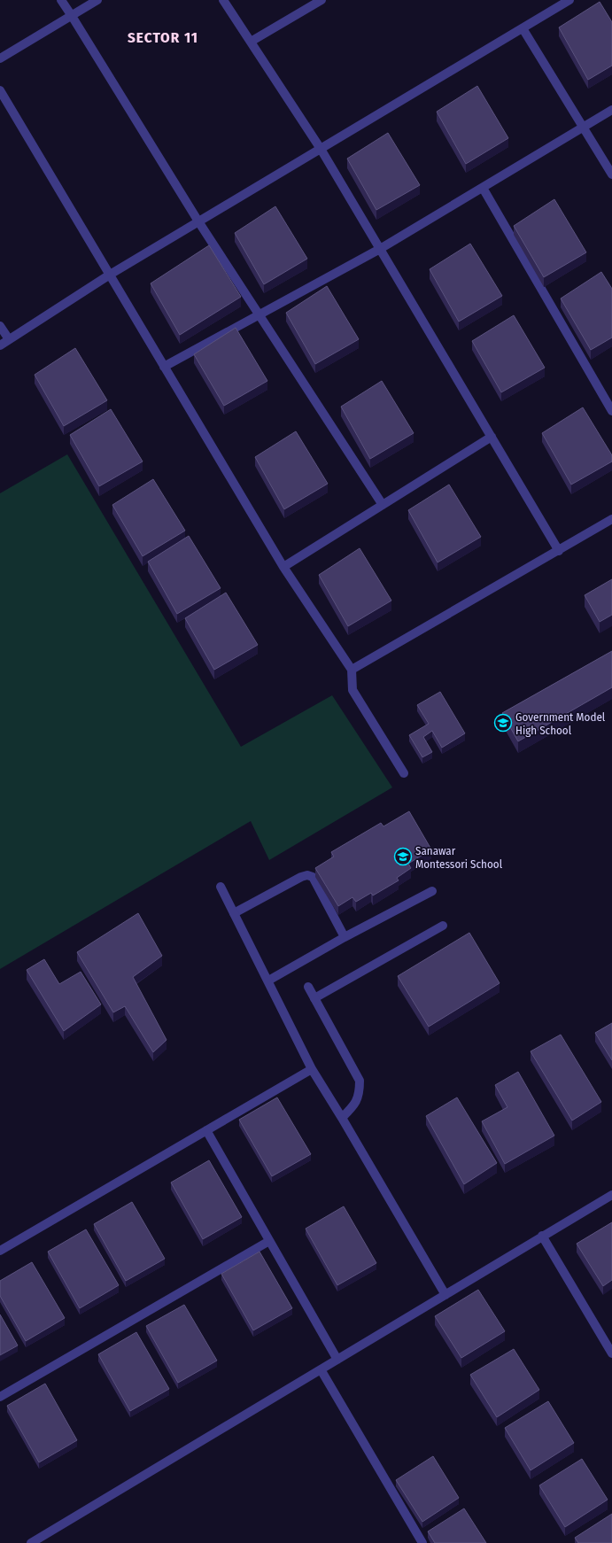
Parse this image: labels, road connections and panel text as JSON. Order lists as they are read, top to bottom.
{
  "districts": ["SECTOR 11"],
  "places": {
    "school or university": ["Government Model High School", "Sanawar Montessori School"]
  }
}
